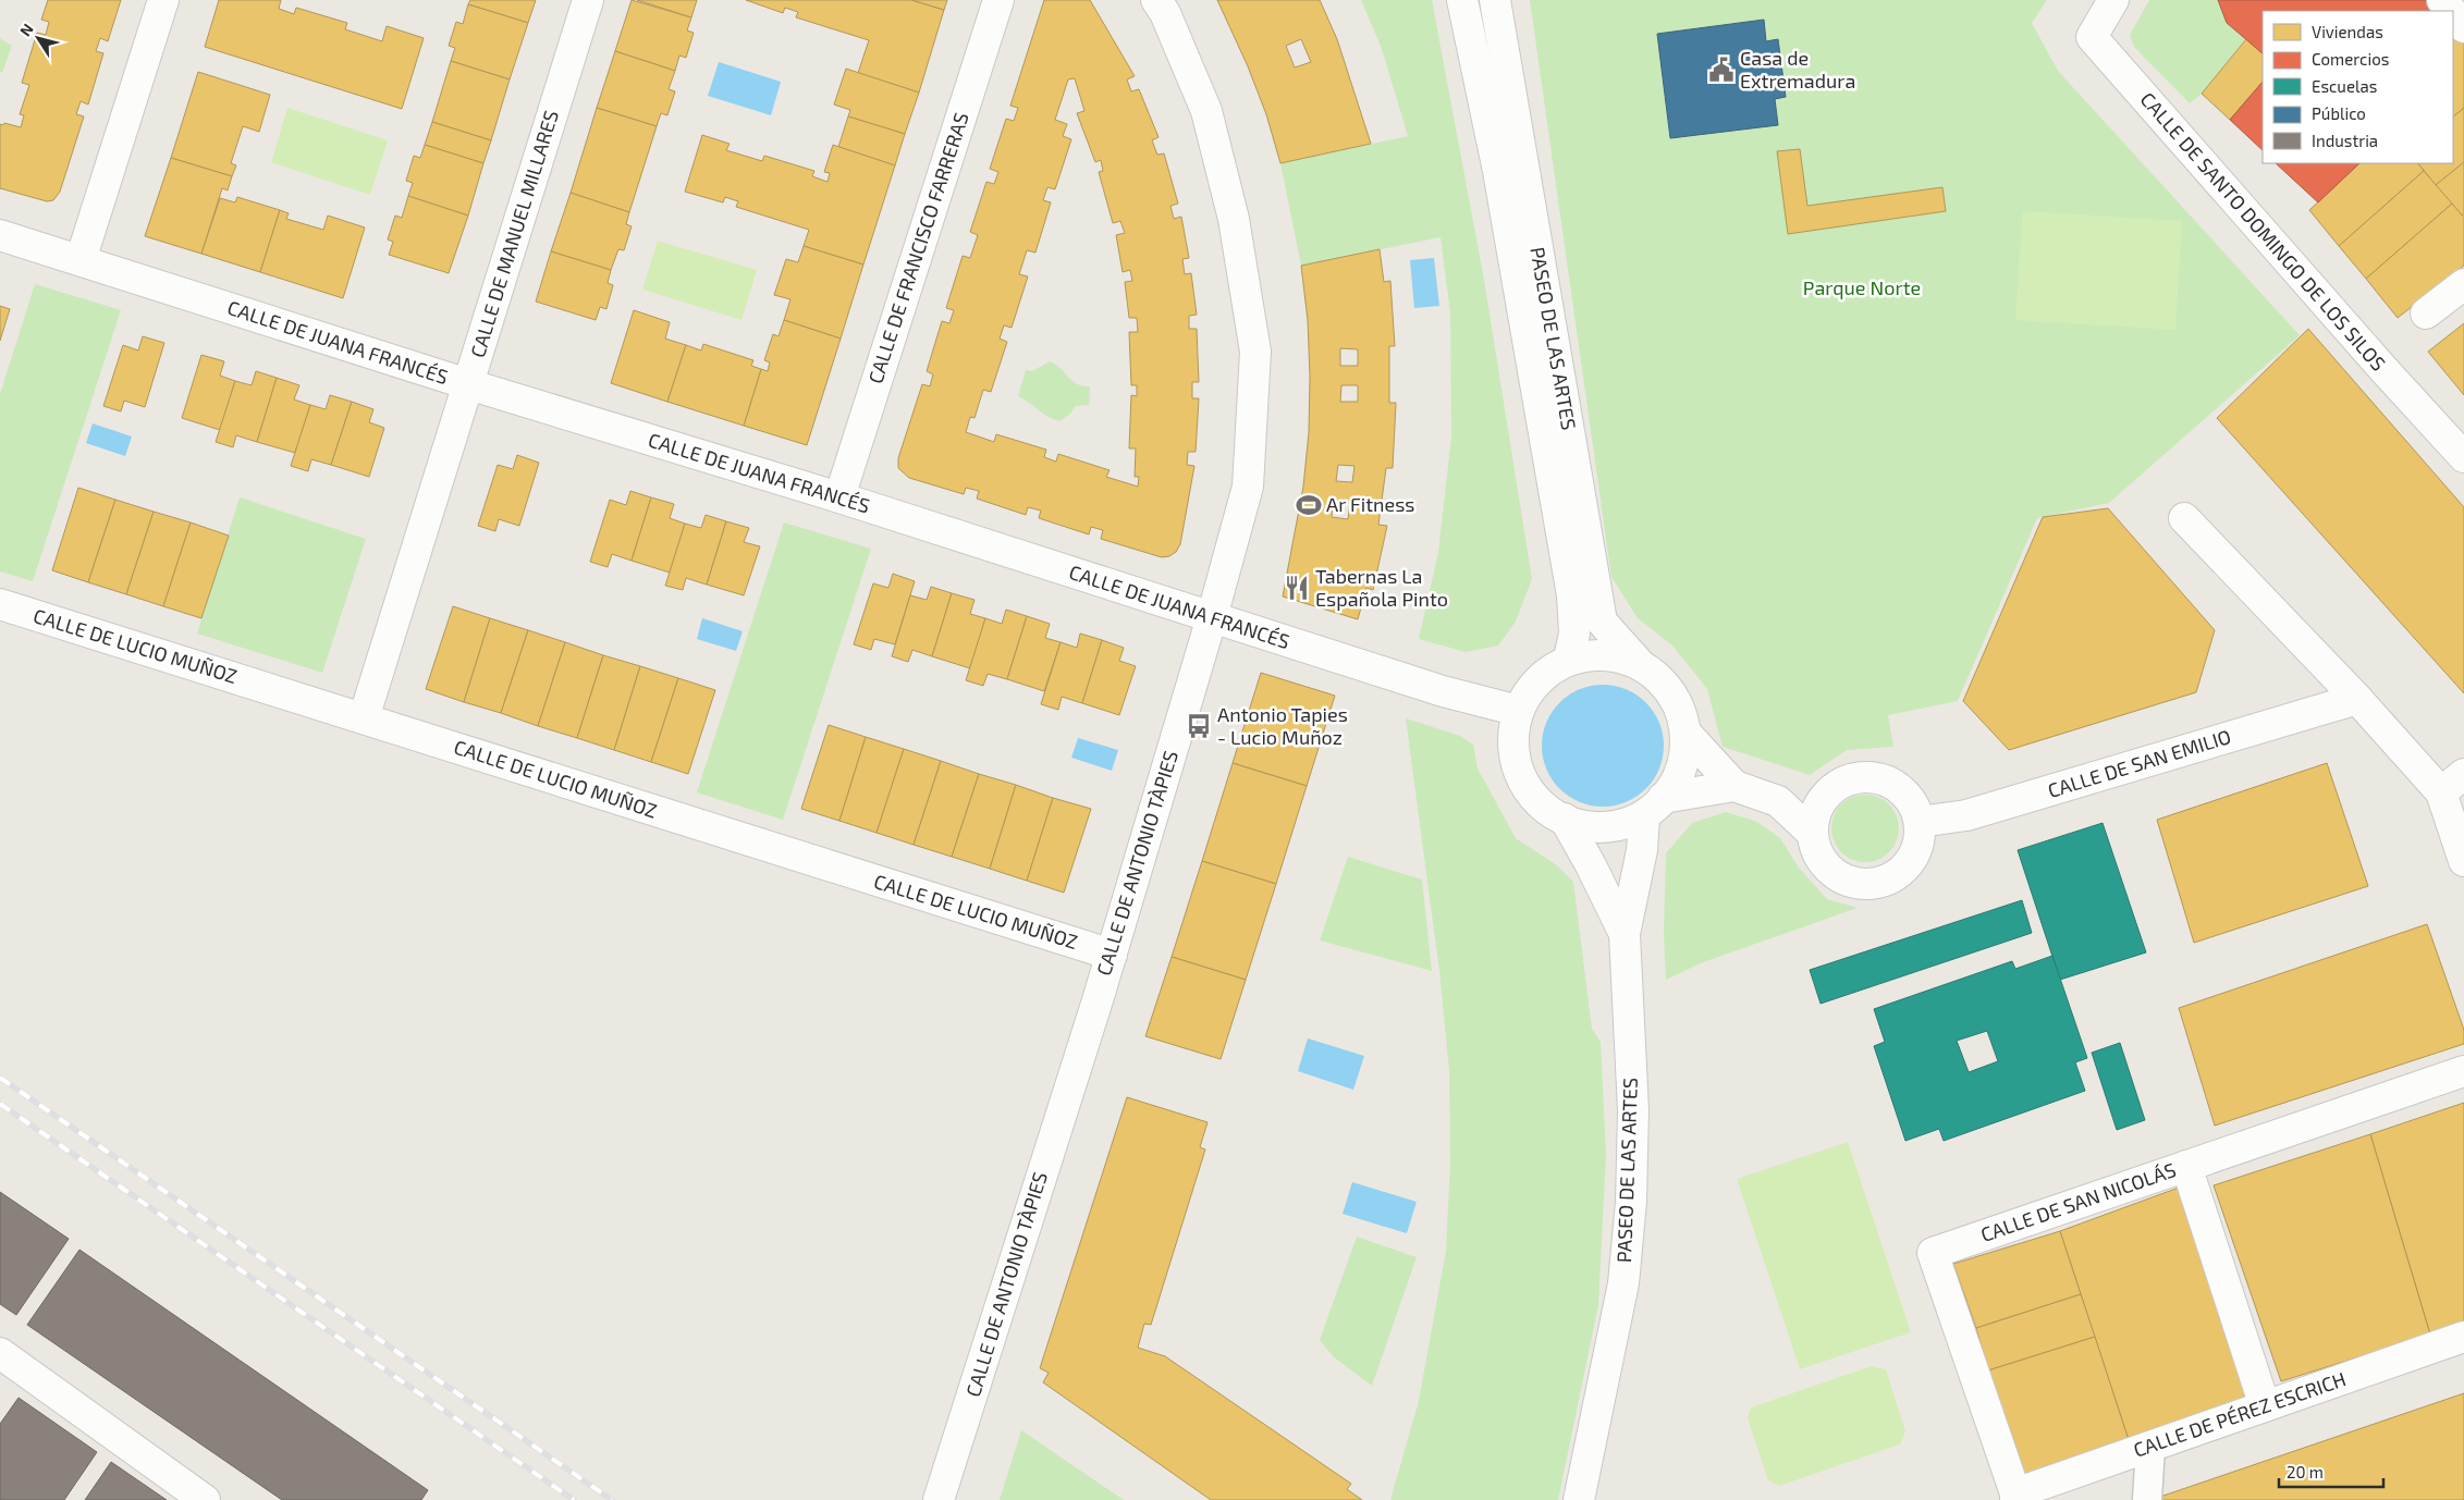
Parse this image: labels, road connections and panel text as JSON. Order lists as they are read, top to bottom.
{
  "streets": {
    "street": [
      "CALLE DE SANTO DOMINGO DE LOS SILOS",
      "CALLE DE MANUEL MILLARES",
      "CALLE DE FRANCISCO FARRERAS",
      "PASEO DE LAS ARTES",
      "CALLE DE JUANA FRANCÉS",
      "CALLE DE LUCIO MUÑOZ",
      "CALLE DE SAN EMILIO",
      "CALLE DE ANTONIO TÀPIES",
      "CALLE DE SAN NICOLÁS",
      "CALLE DE PÉREZ ESCRICH"
    ]
  },
  "crossings": [
    ["CALLE DE MANUEL MILLARES", "CALLE DE JUANA FRANCÉS"],
    ["CALLE DE MANUEL MILLARES", "CALLE DE LUCIO MUÑOZ"],
    ["CALLE DE FRANCISCO FARRERAS", "CALLE DE JUANA FRANCÉS"],
    ["PASEO DE LAS ARTES", "CALLE DE JUANA FRANCÉS"],
    ["CALLE DE JUANA FRANCÉS", "CALLE DE ANTONIO TÀPIES"],
    ["CALLE DE LUCIO MUÑOZ", "CALLE DE ANTONIO TÀPIES"],
    ["CALLE DE SAN NICOLÁS", "CALLE DE PÉREZ ESCRICH"]
  ],
  "parks": ["Parque Norte"],
  "places": {
    "public building": ["Casa de Extremadura"],
    "sports": ["Ar Fitness"],
    "restaurant": ["Tabernas La Española Pinto"],
    "bus stop": ["Antonio Tapies - Lucio Muñoz"]
  },
  "legend": [
    "Viviendas",
    "Comercios",
    "Escuelas",
    "Público",
    "Industria"
  ],
  "scale_bar": "20 m",
  "north": "top left"
}
